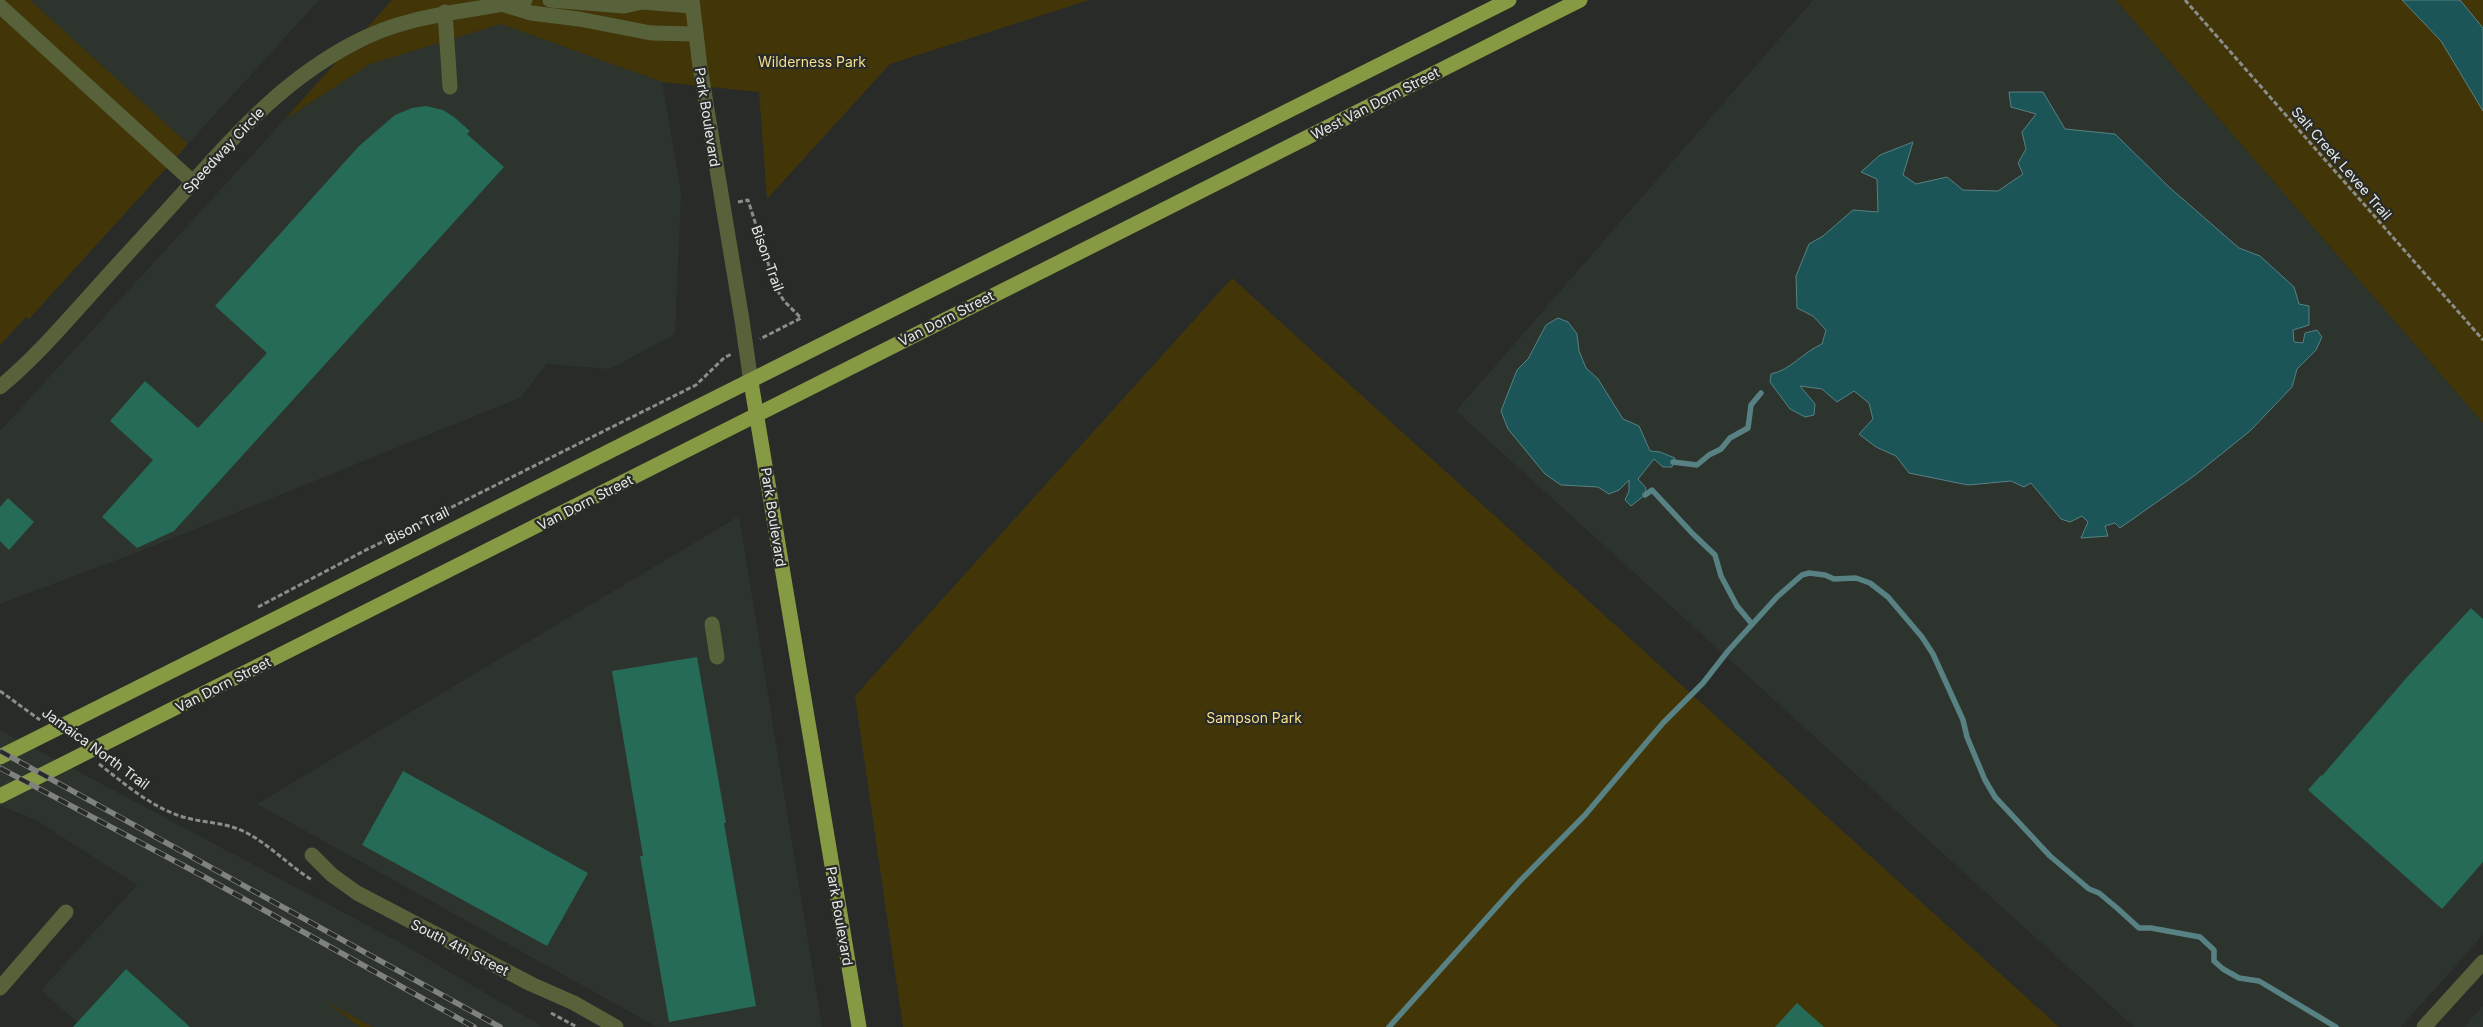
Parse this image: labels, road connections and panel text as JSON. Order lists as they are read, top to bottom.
{
  "streets": {
    "main road": ["West Van Dorn Street", "Park Boulevard", "Van Dorn Street"],
    "street": ["Speedway Circle", "South 4th Street"],
    "path": ["Salt Creek Levee Trail", "Bison Trail", "Jamaica North Trail"]
  },
  "crossings": [
    ["West Van Dorn Street", "Van Dorn Street"],
    ["Park Boulevard", "Speedway Circle"],
    ["Park Boulevard", "Bison Trail"],
    ["Park Boulevard", "Van Dorn Street"]
  ],
  "parks": ["Wilderness Park", "Sampson Park"]
}
